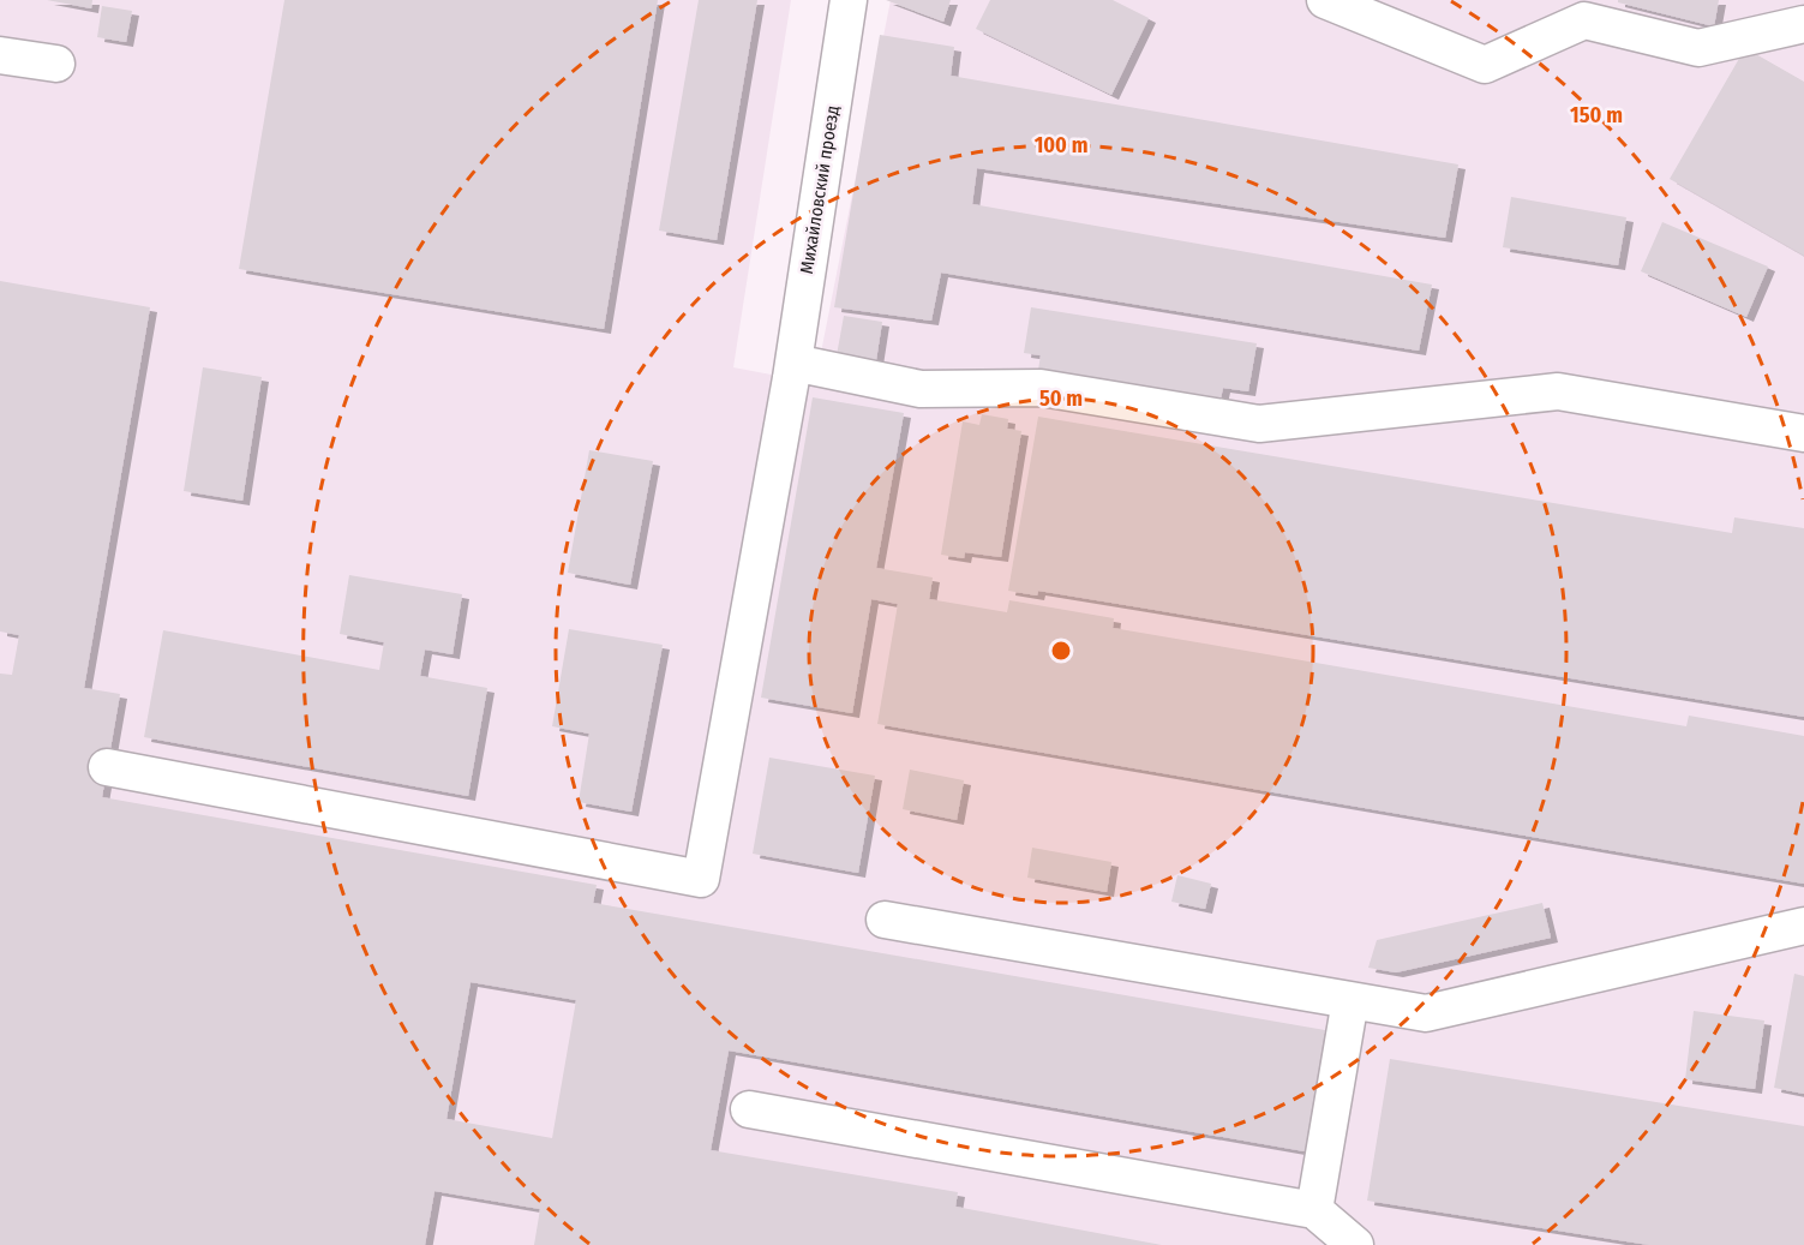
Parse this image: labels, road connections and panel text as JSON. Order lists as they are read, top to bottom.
{
  "streets": {
    "street": ["Михайловский проезд"]
  },
  "rings": ["150 m", "100 m", "50 m"]
}
